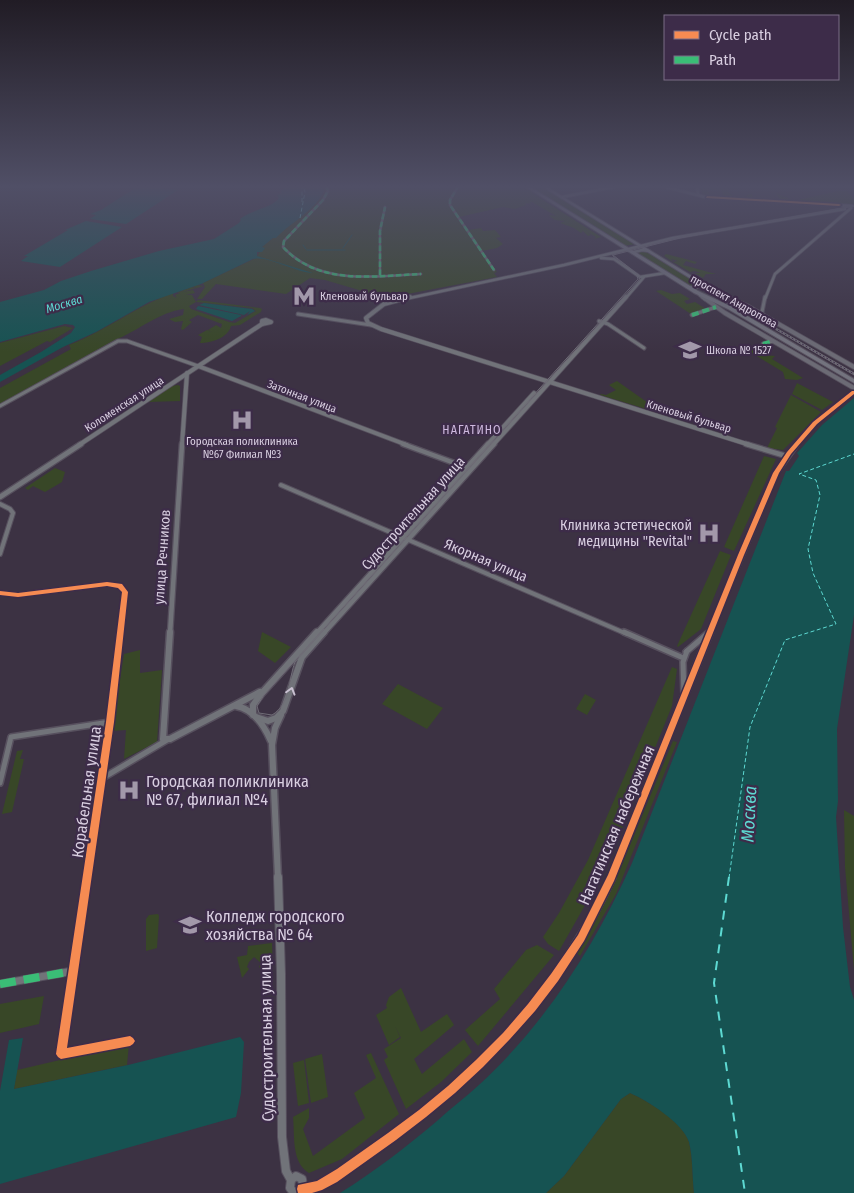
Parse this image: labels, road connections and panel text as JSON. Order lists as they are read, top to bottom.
{
  "streets": {
    "main road": ["проспект Андропова"],
    "street": [
      "Затонная улица",
      "Коломенская улица",
      "Кленовый бульвар",
      "Судостроительная улица",
      "улица Речников",
      "Якорная улица",
      "Корабельная улица",
      "Нагатинская набережная"
    ]
  },
  "crossings": [
    ["Затонная улица", "Коломенская улица"],
    ["Затонная улица", "Судостроительная улица"],
    ["Коломенская улица", "улица Речников"],
    ["Кленовый бульвар", "Судостроительная улица"],
    ["Кленовый бульвар", "Нагатинская набережная"],
    ["Судостроительная улица", "Якорная улица"],
    ["Судостроительная улица", "Нагатинская набережная"]
  ],
  "districts": ["НАГАТИНО"],
  "water": ["Москва"],
  "places": {
    "metro station": ["Кленовый бульвар"],
    "school or university": ["Школа № 1527", "Колледж городского хозяйства № 64"],
    "hospital": ["Городская поликлиника №67 Филиал №3", "Клиника эстетической медицины \"Revital\"", "Городская поликлиника № 67, филиал №4"]
  },
  "legend": ["Cycle path", "Path"]
}
